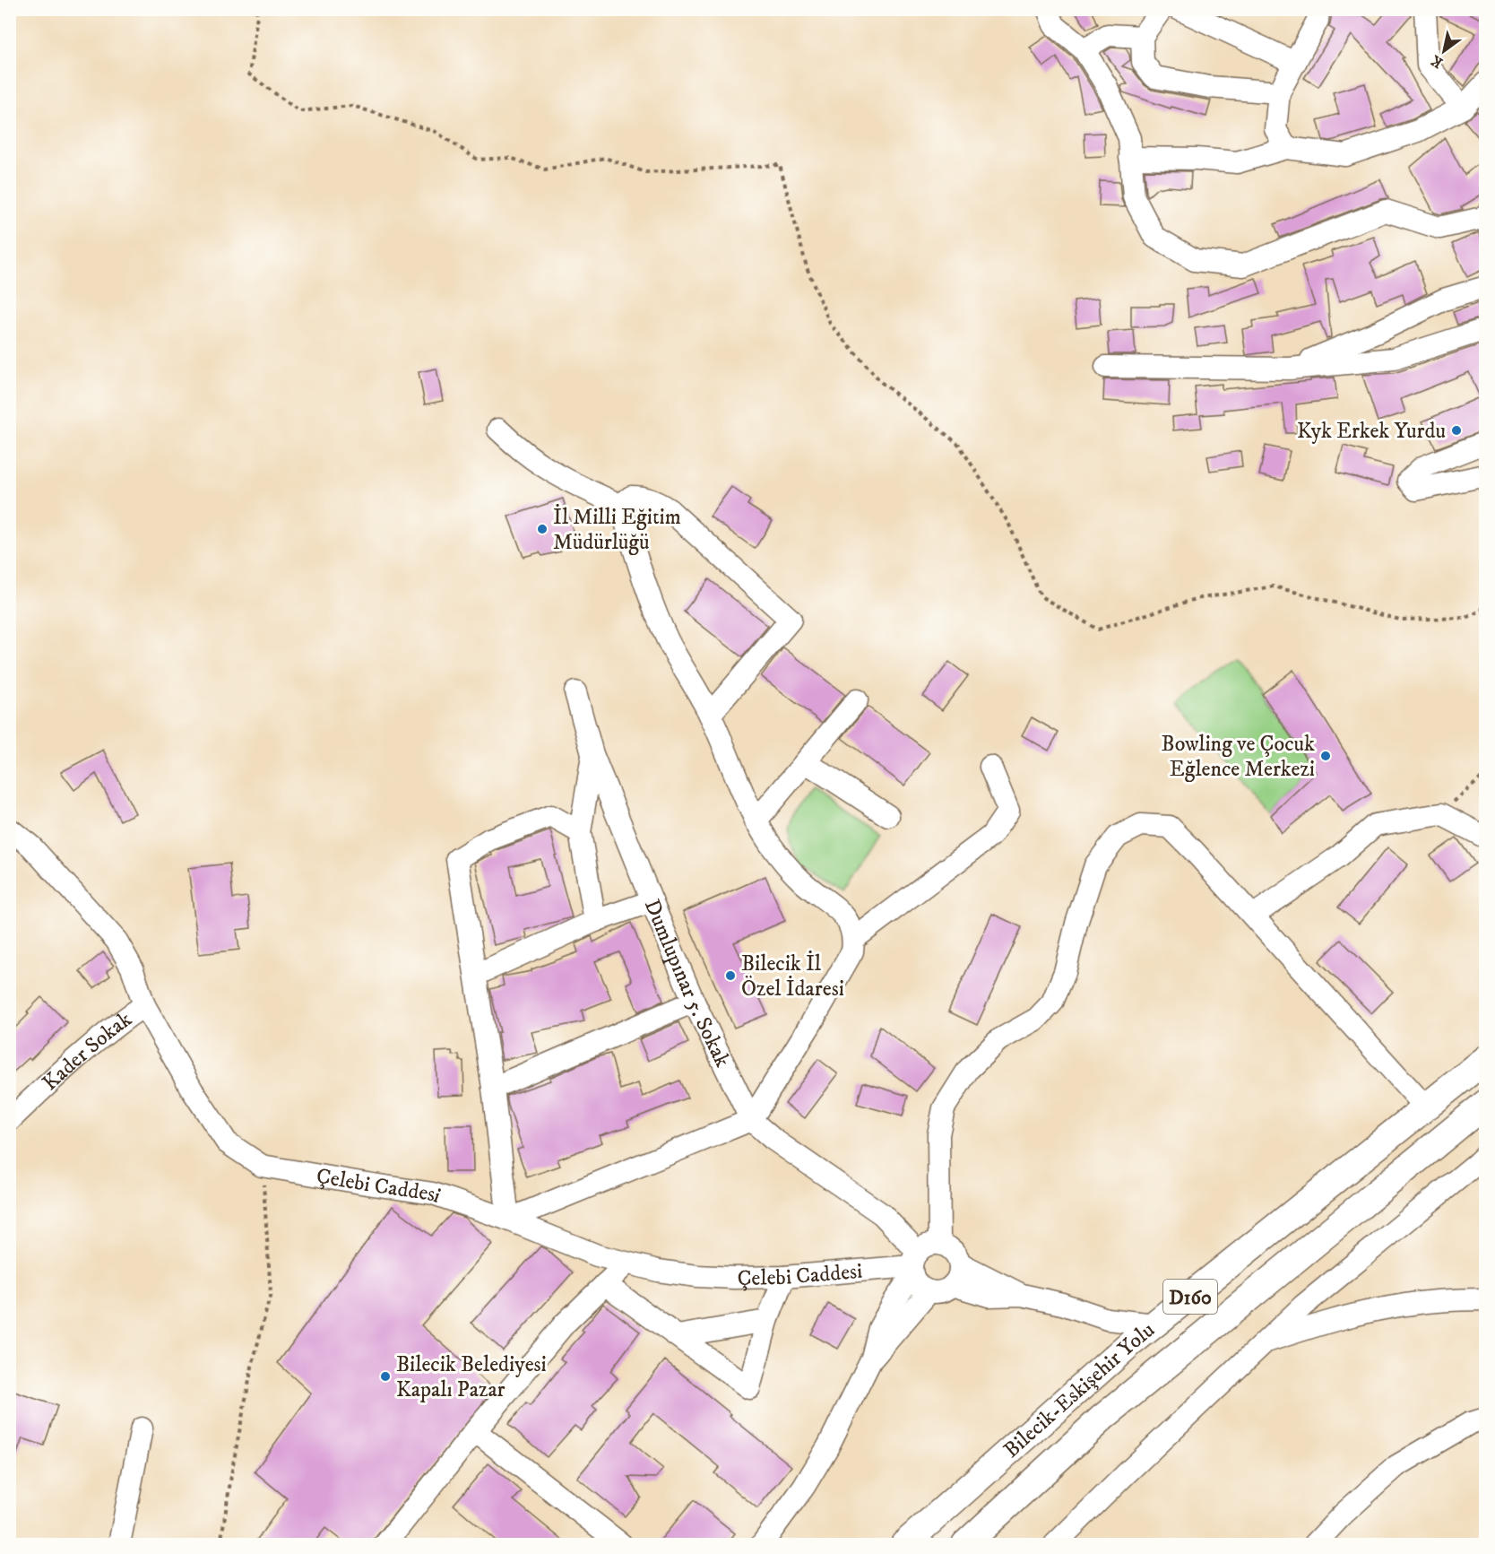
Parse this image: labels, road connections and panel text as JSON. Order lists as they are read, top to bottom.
{
  "streets": {
    "main road": ["D160", "Bilecik-Eskişehir Yolu"],
    "street": ["Dumlupınar 5. Sokak", "Kader Sokak", "Çelebi Caddesi"]
  },
  "crossings": [
    ["Dumlupınar 5. Sokak", "Çelebi Caddesi"],
    ["Kader Sokak", "Çelebi Caddesi"]
  ],
  "places": [
    "Kyk Erkek Yurdu",
    "İl Milli Eğitim Müdürlüğü",
    "Bowling ve Çocuk Eğlence Merkezi",
    "Bilecik İl Özel İdaresi",
    "Bilecik Belediyesi Kapalı Pazar"
  ],
  "north": "bottom left"
}
